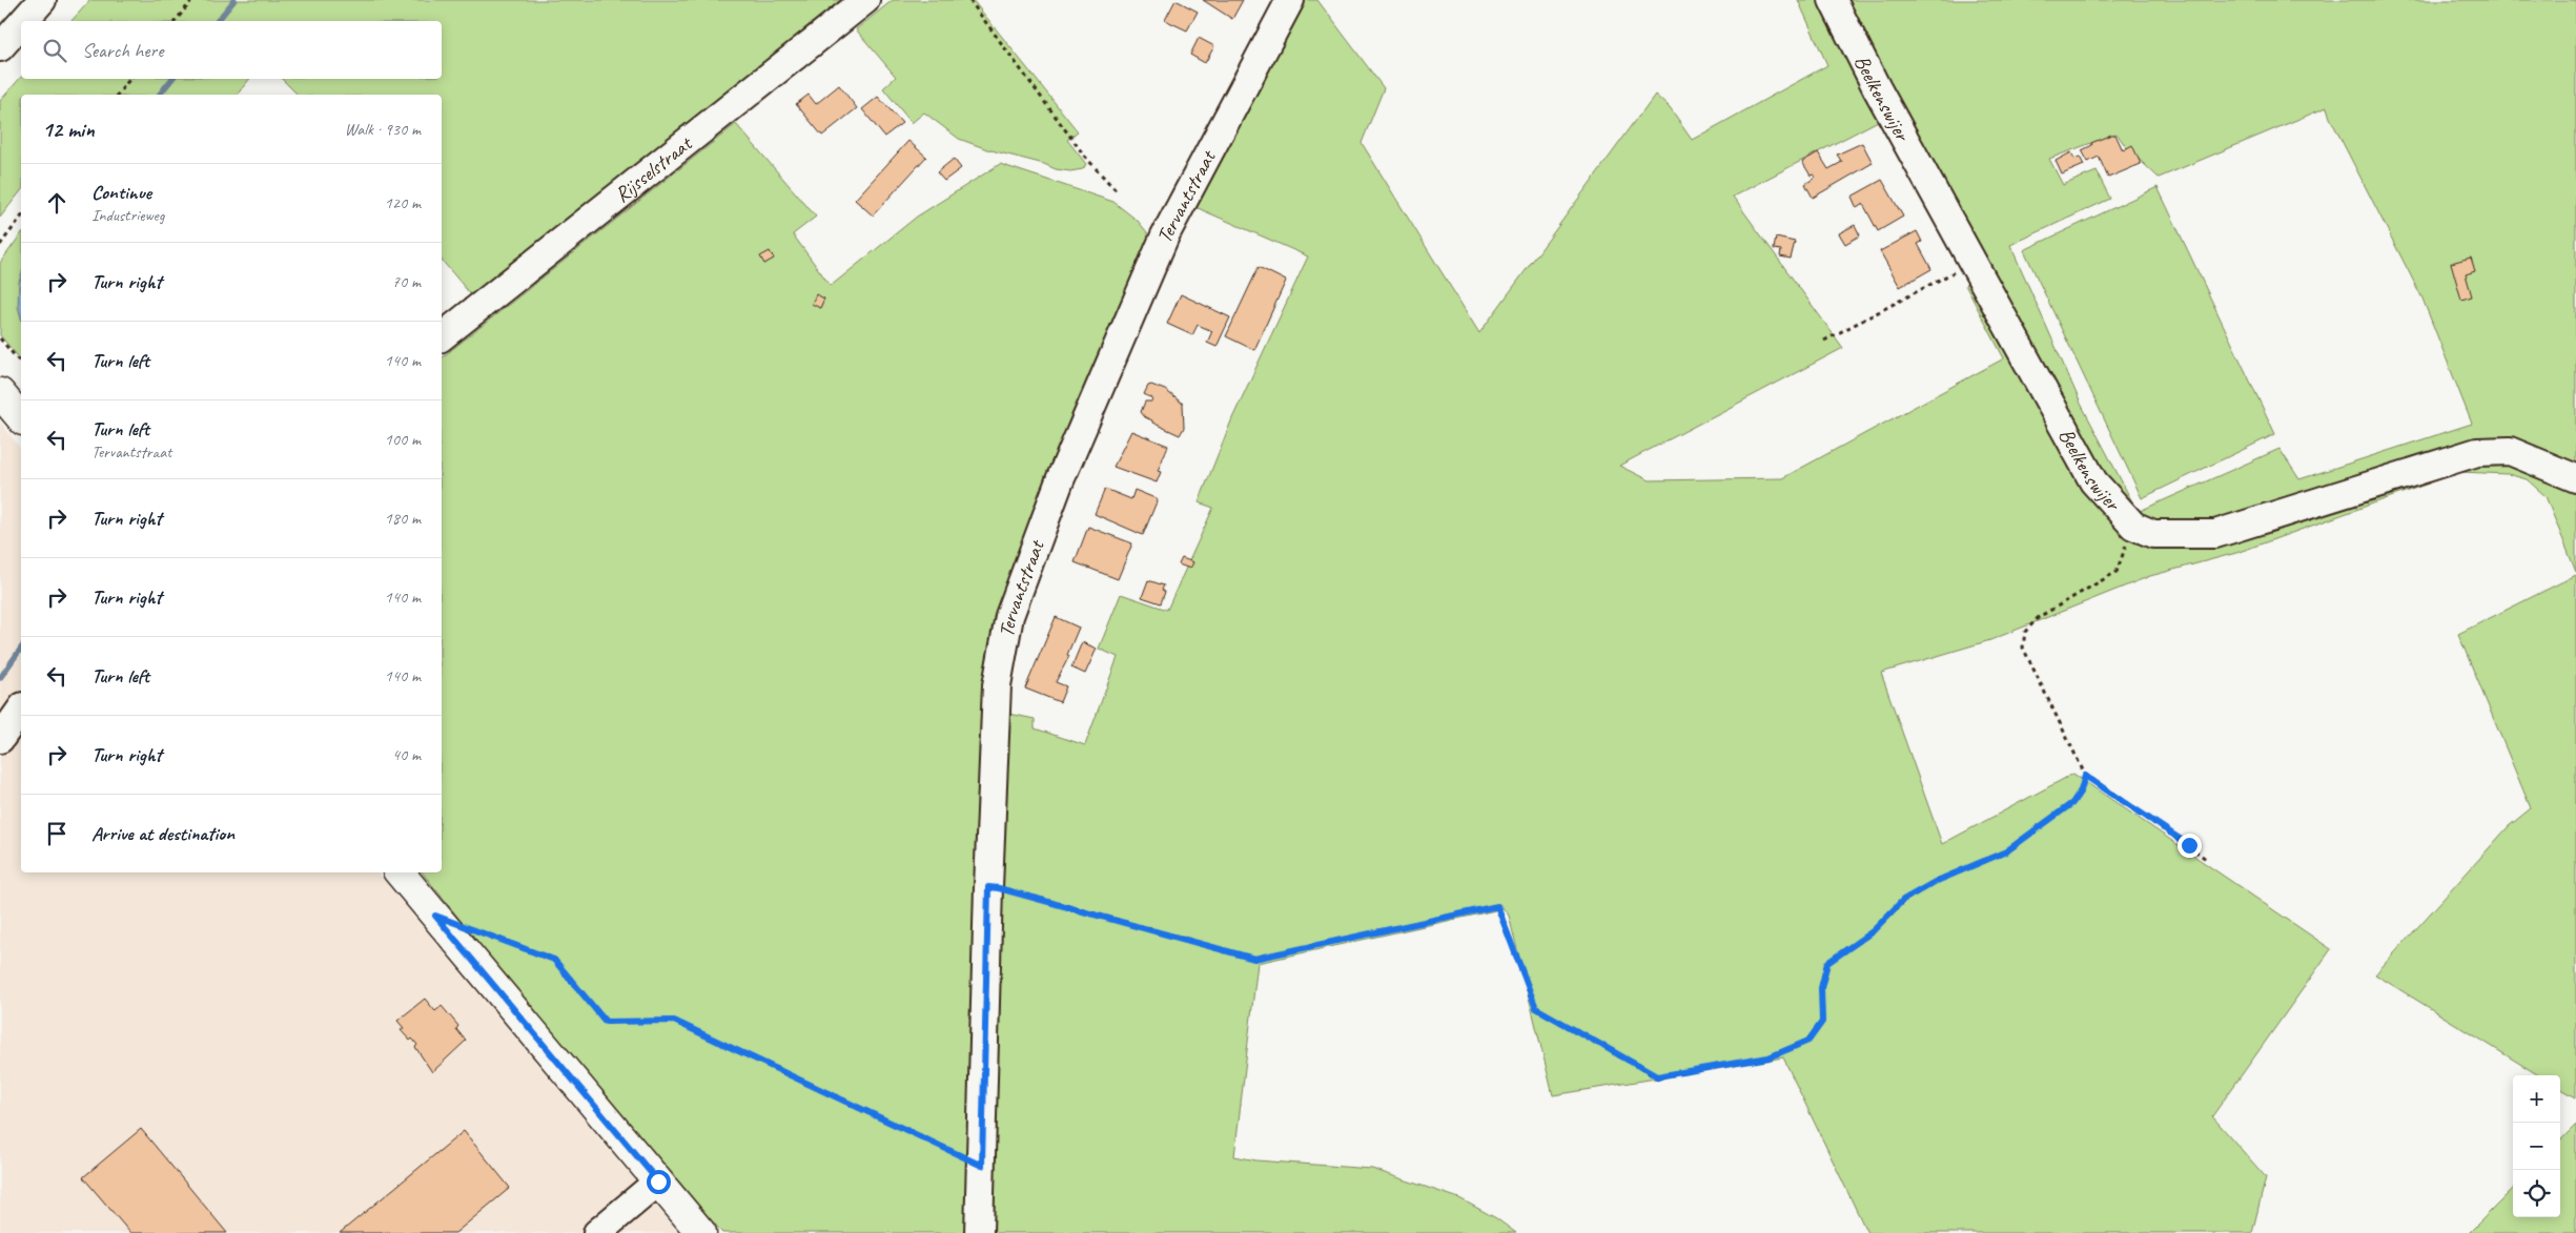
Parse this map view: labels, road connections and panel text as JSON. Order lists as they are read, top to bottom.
{
  "streets": {
    "street": ["Beelkenswijer", "Rijsselstraat", "Tervantstraat"]
  },
  "page": {
    "search": "Search here",
    "heading": ["12 min", "Walk · 930 m"],
    "list": [
      ["Continue", "Industrieweg", "120 m"],
      ["Turn right", "70 m"],
      ["Turn left", "140 m"],
      ["Turn left", "Tervantstraat", "100 m"],
      ["Turn right", "180 m"],
      ["Turn right", "140 m"],
      ["Turn left", "140 m"],
      ["Turn right", "40 m"],
      "Arrive at destination"
    ],
    "map_buttons": ["+", "−"]
  }
}
